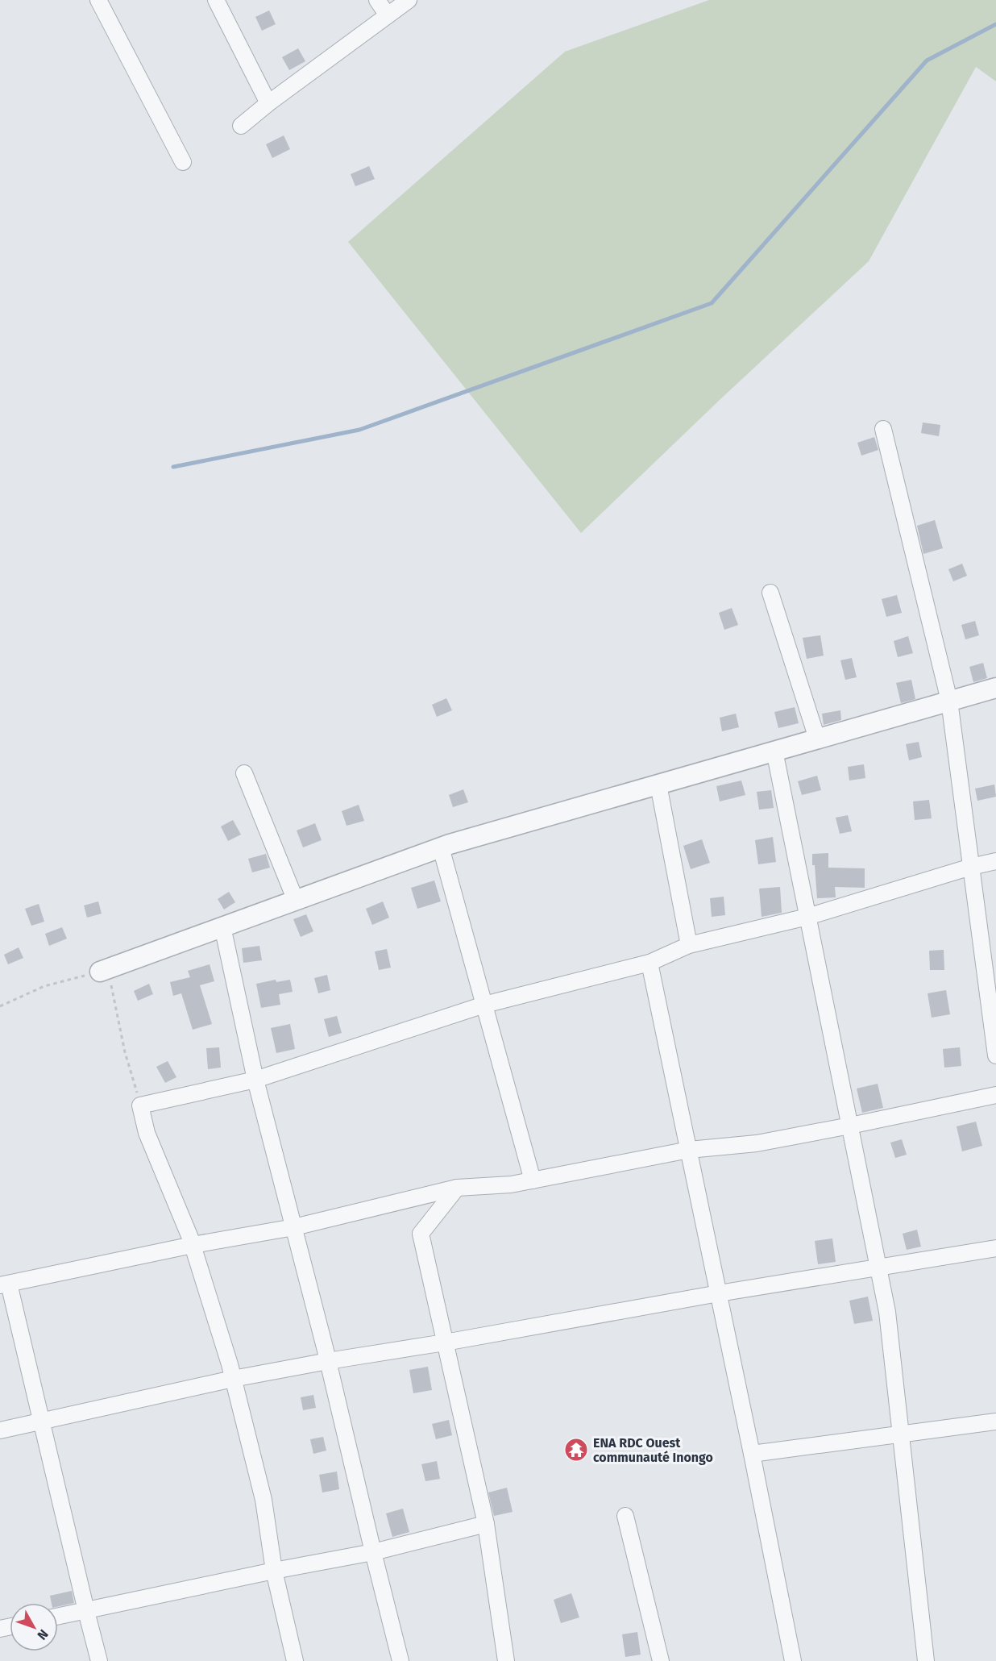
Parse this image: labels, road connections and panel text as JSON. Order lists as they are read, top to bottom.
{
  "places": {
    "temple": ["ENA RDC Ouest communauté Inongo"]
  },
  "north": "bottom right"
}
